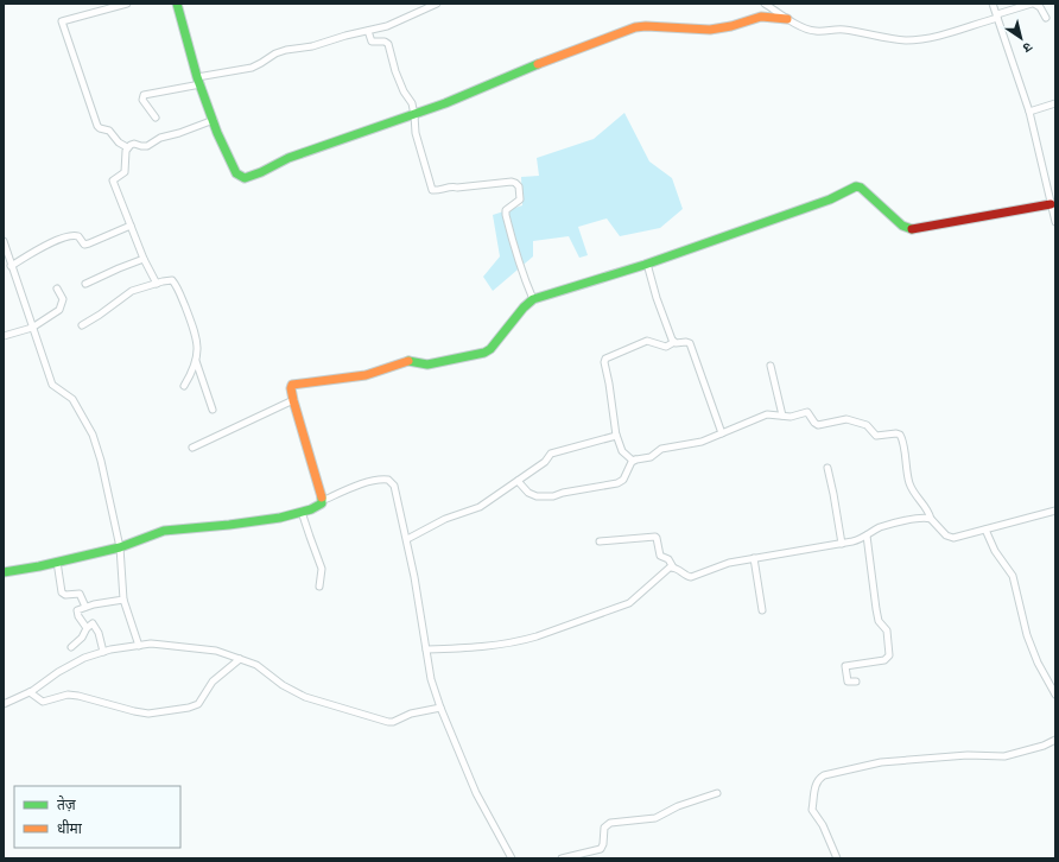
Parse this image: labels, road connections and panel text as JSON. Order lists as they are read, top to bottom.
{
  "legend": ["तेज़", "धीमा"],
  "north": "bottom right"
}
